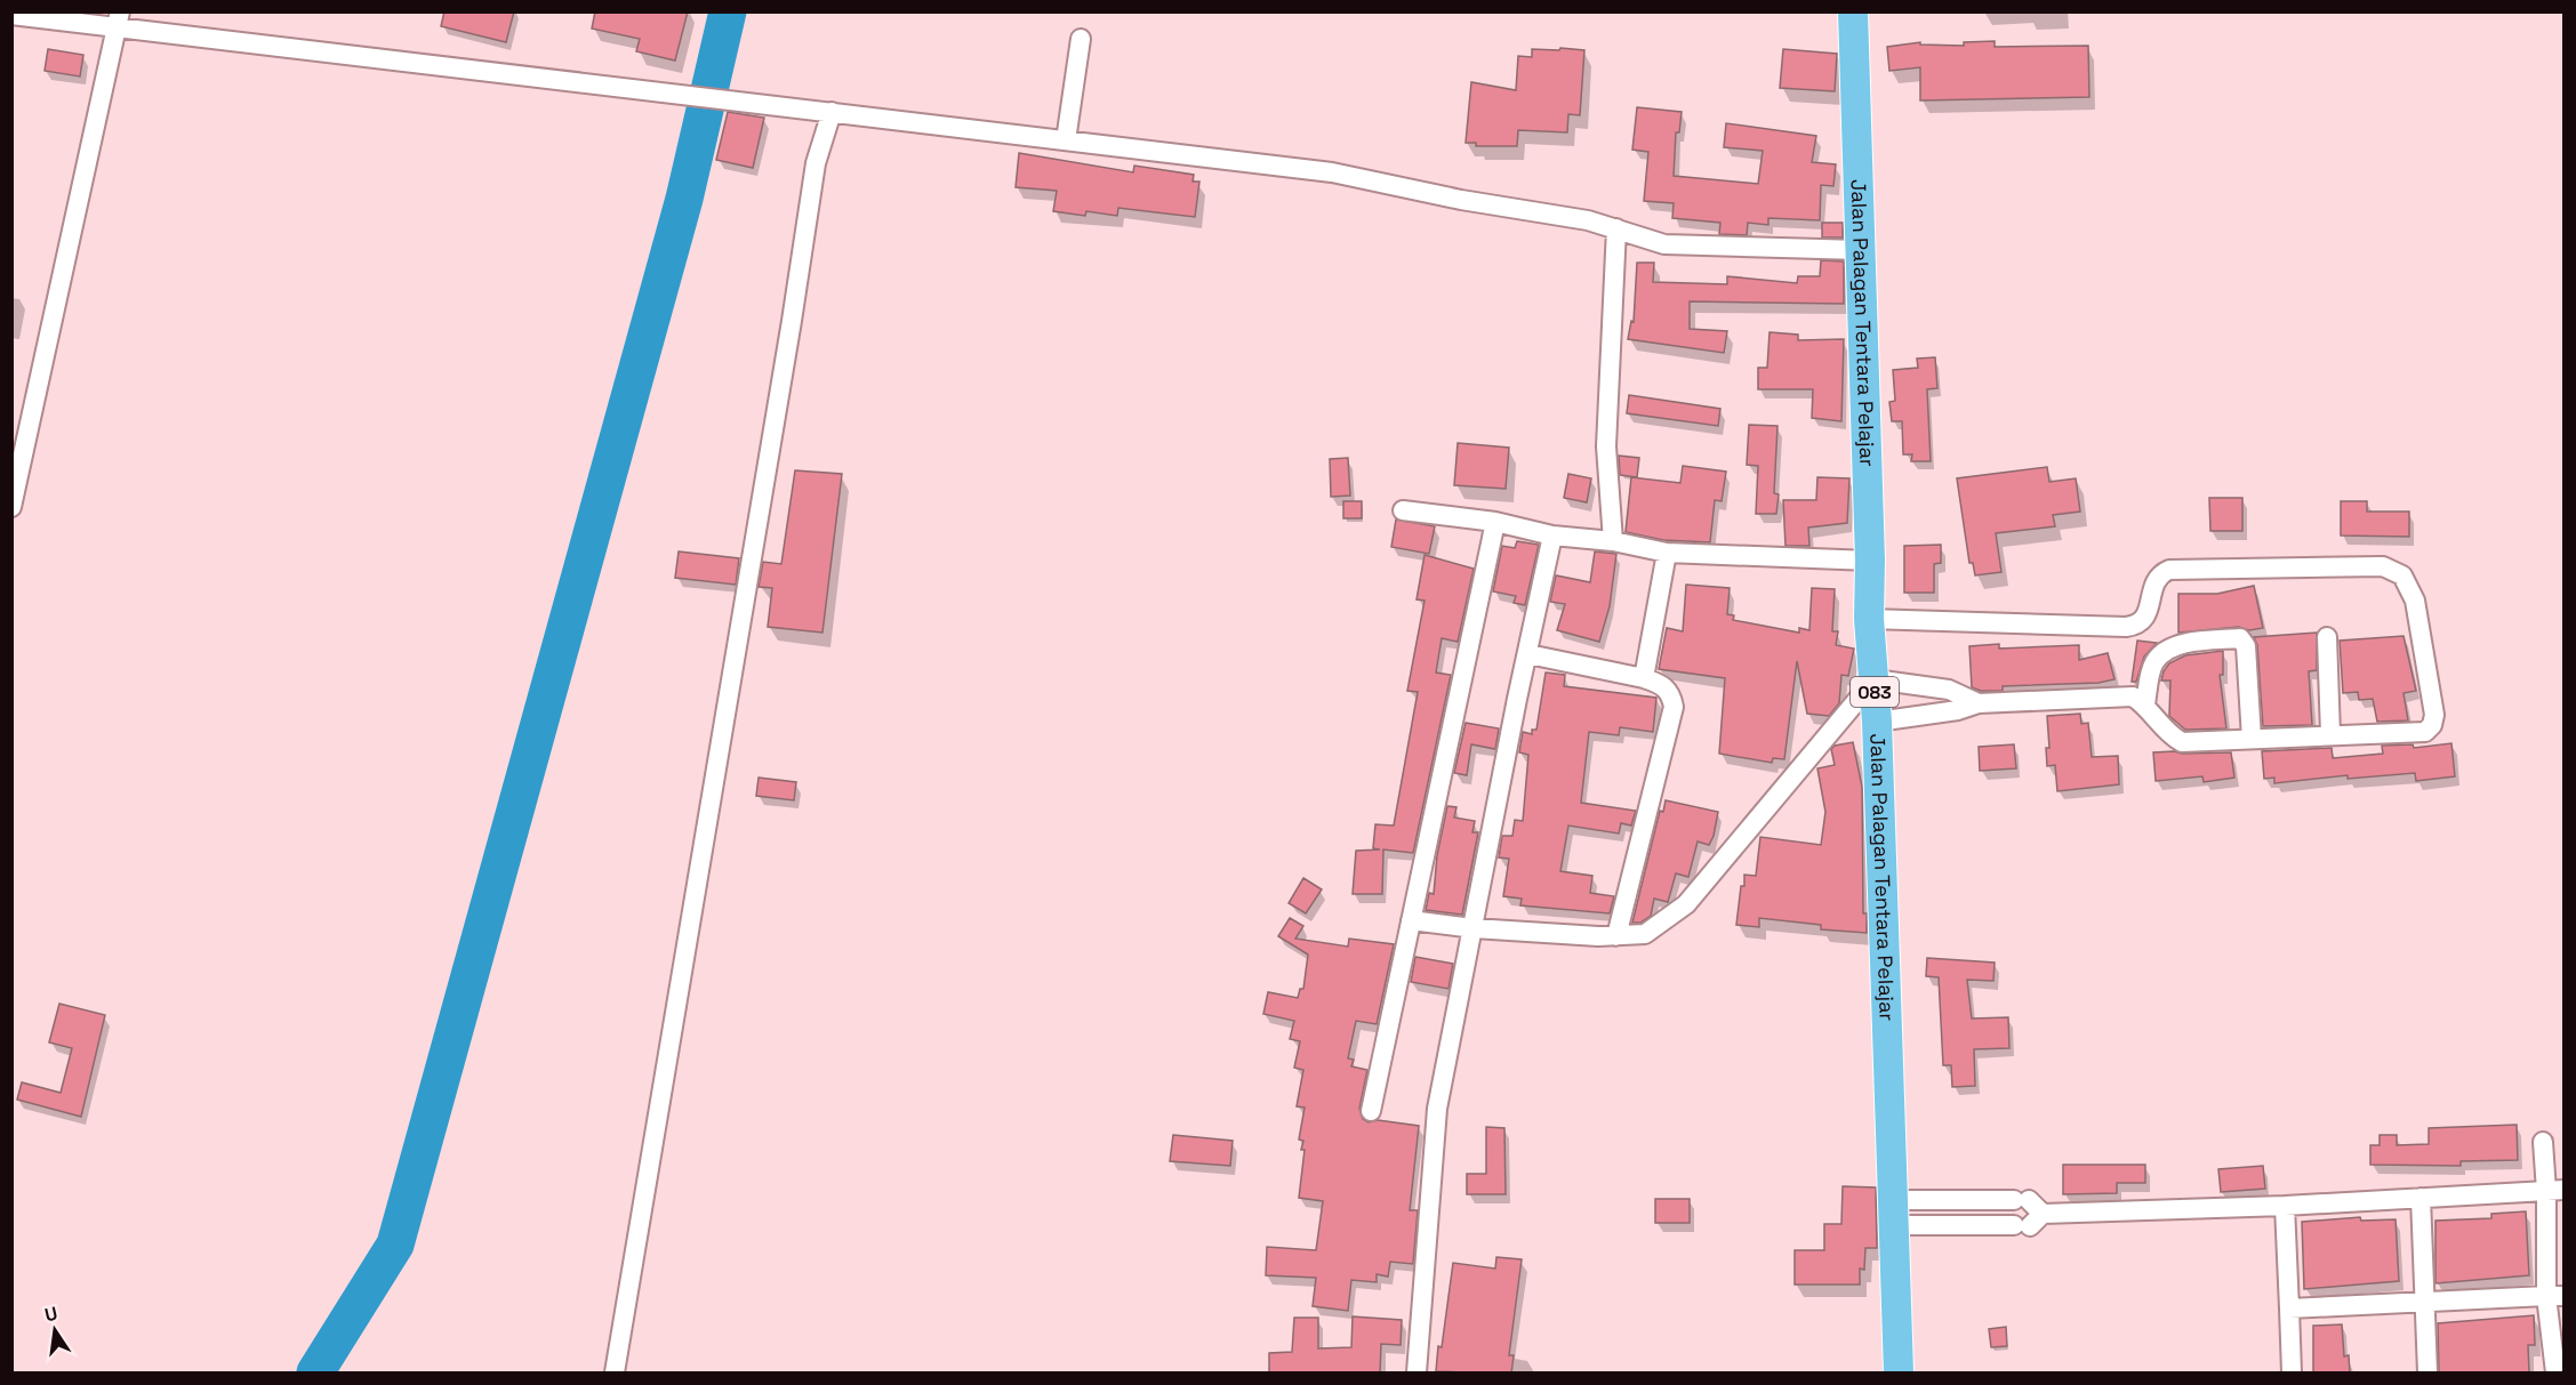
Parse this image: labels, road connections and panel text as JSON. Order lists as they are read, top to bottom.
{
  "streets": {
    "main road": ["Jalan Palagan Tentara Pelajar", "083"]
  },
  "north": "top"
}
